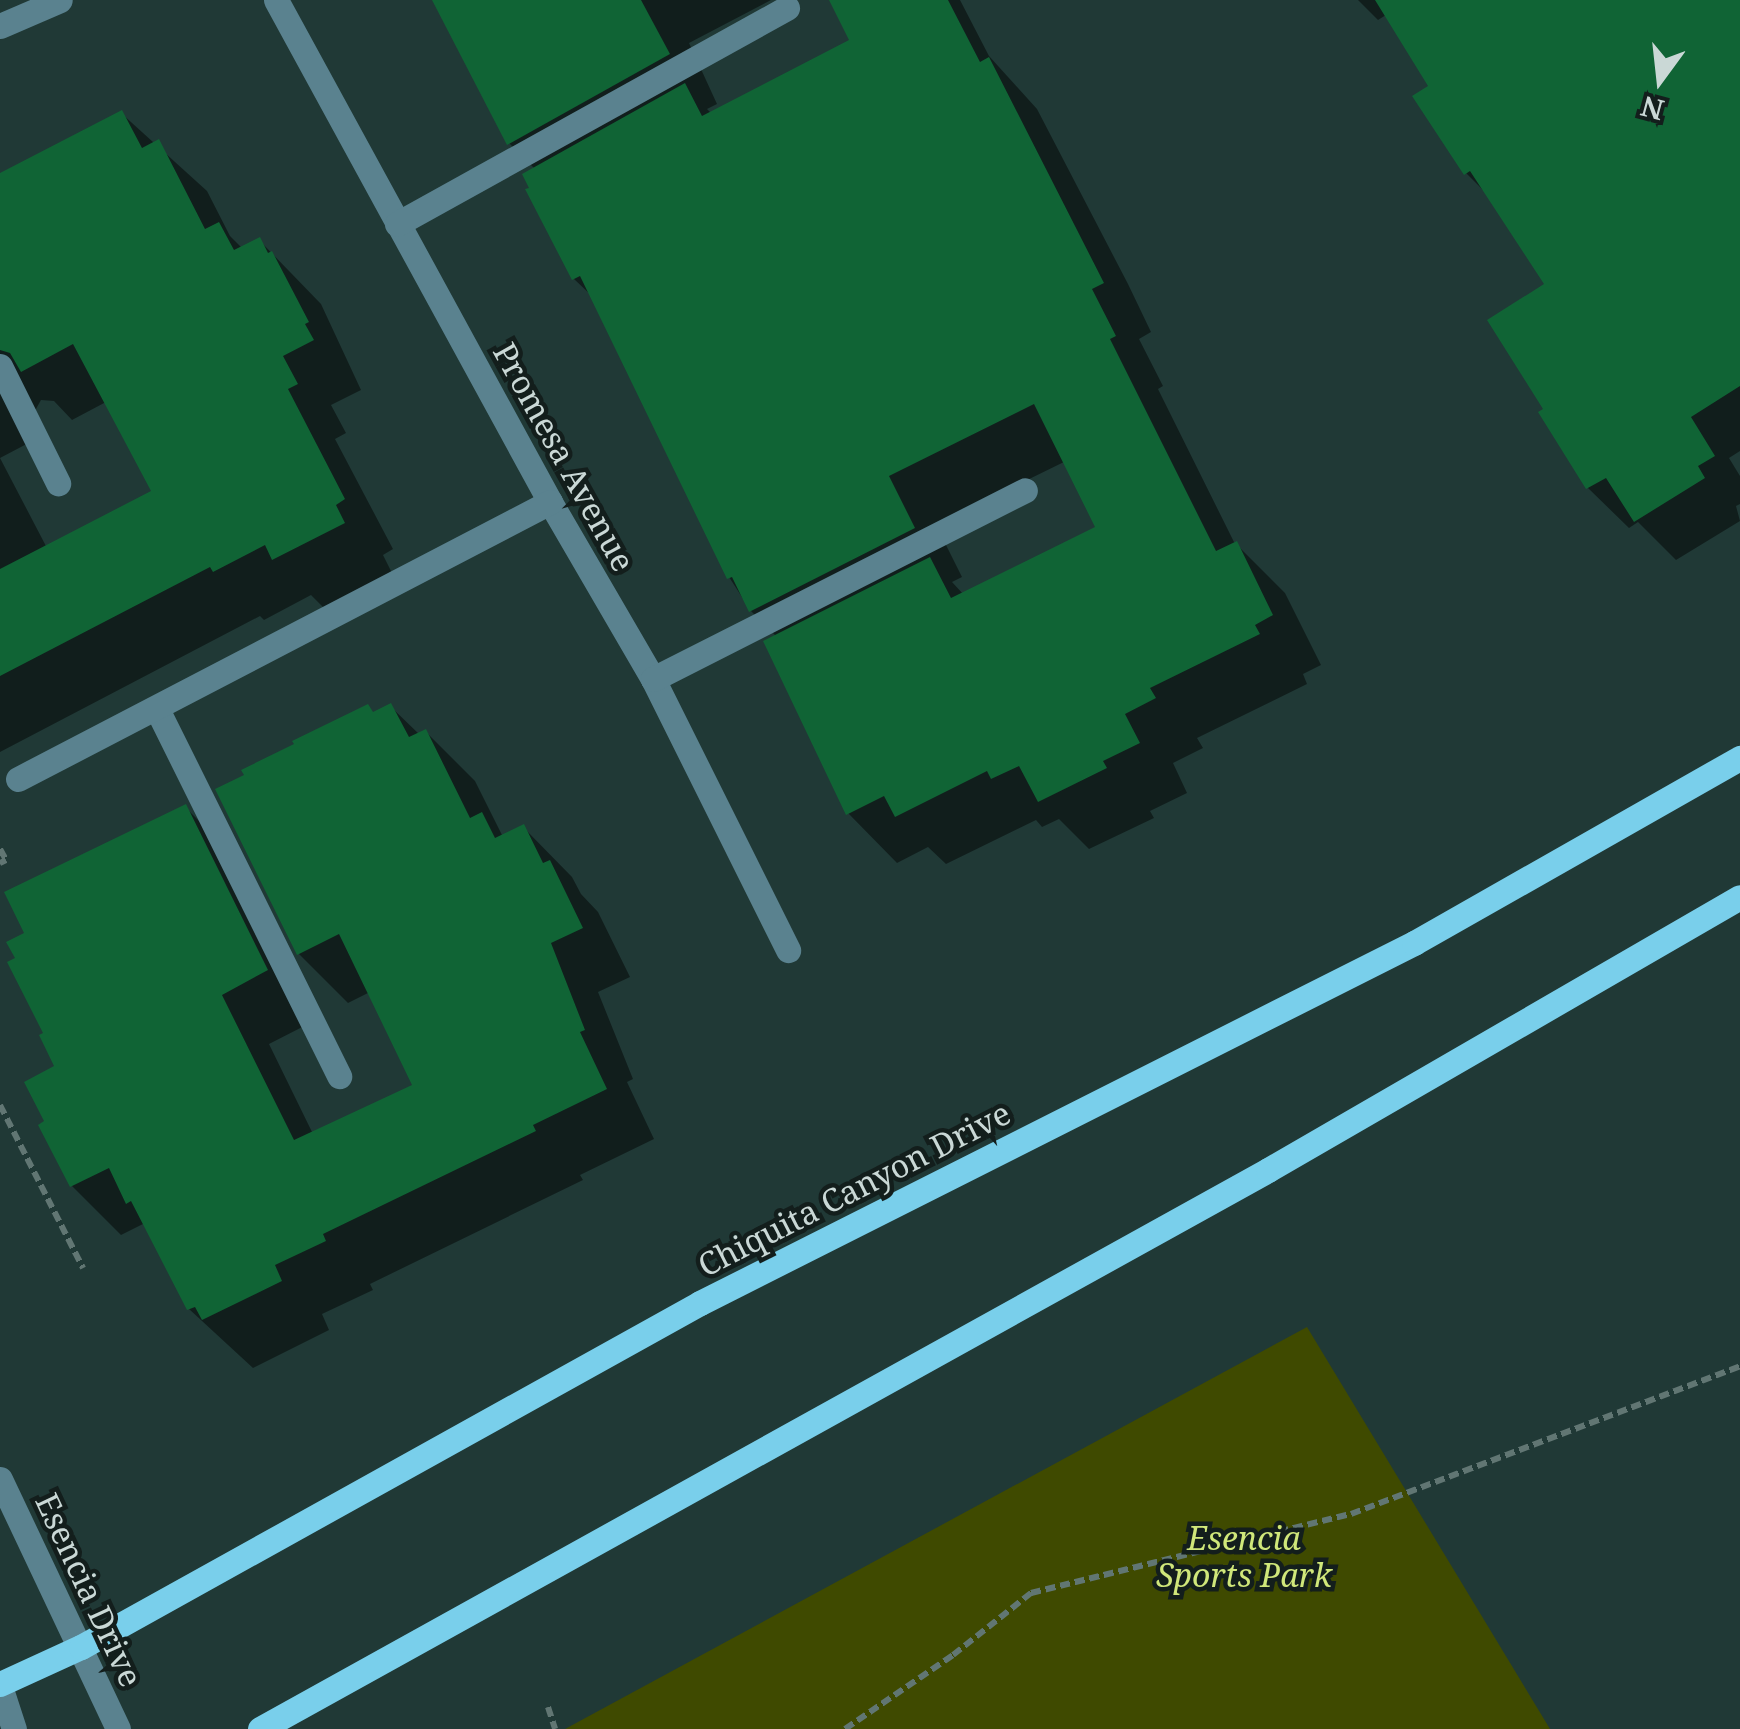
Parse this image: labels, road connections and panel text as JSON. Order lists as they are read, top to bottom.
{
  "streets": {
    "main road": ["Chiquita Canyon Drive"],
    "street": ["Promesa Avenue", "Esencia Drive"]
  },
  "crossings": [
    ["Chiquita Canyon Drive", "Esencia Drive"]
  ],
  "parks": ["Esencia Sports Park"],
  "north": "bottom"
}
